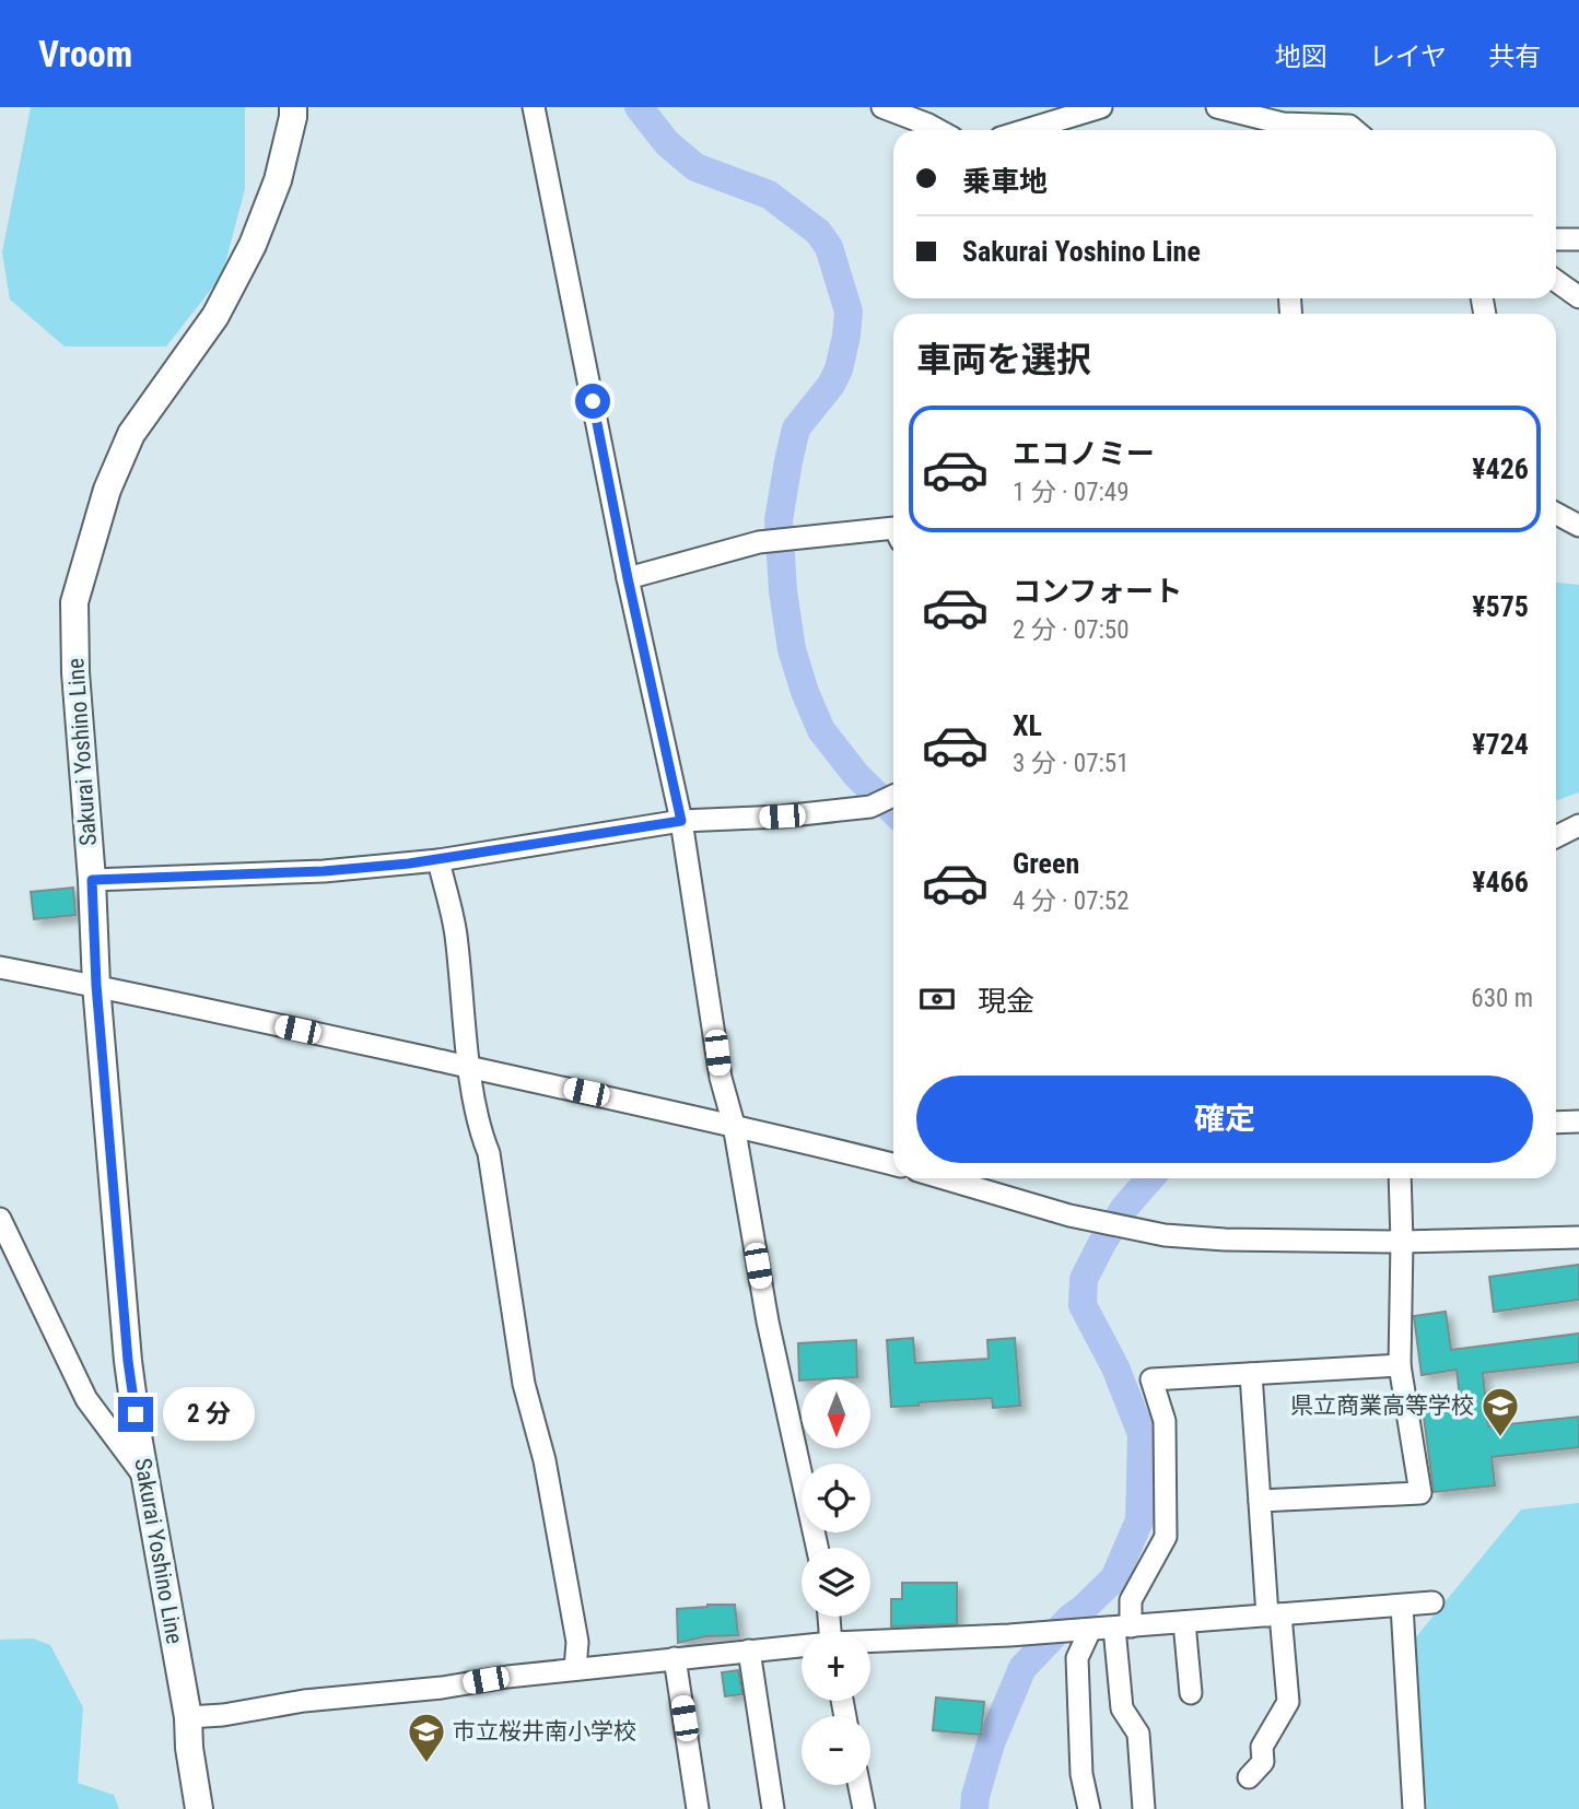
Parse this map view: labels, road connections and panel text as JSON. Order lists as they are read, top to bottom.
{
  "streets": {
    "main road": ["Sakurai Yoshino Line"]
  },
  "places": {
    "school or university": ["県立商業高等学校", "市立桜井南小学校"]
  },
  "north": "bottom",
  "page": {
    "header": "Vroom",
    "nav": ["地図", "レイヤ", "共有"],
    "banner": ["乗車地", "Sakurai Yoshino Line"],
    "heading": "車両を選択",
    "list": [
      {
        "name": "エコノミー",
        "note": "1 分 · 07:49",
        "value": "¥426"
      },
      {
        "name": "コンフォート",
        "note": "2 分 · 07:50",
        "value": "¥575"
      },
      {
        "name": "XL",
        "note": "3 分 · 07:51",
        "value": "¥724"
      },
      {
        "name": "Green",
        "note": "4 分 · 07:52",
        "value": "¥466"
      }
    ],
    "pay": ["現金", "630 m"],
    "buttons": "確定",
    "map_buttons": ["+", "−"],
    "bubble": "2 分"
  }
}
